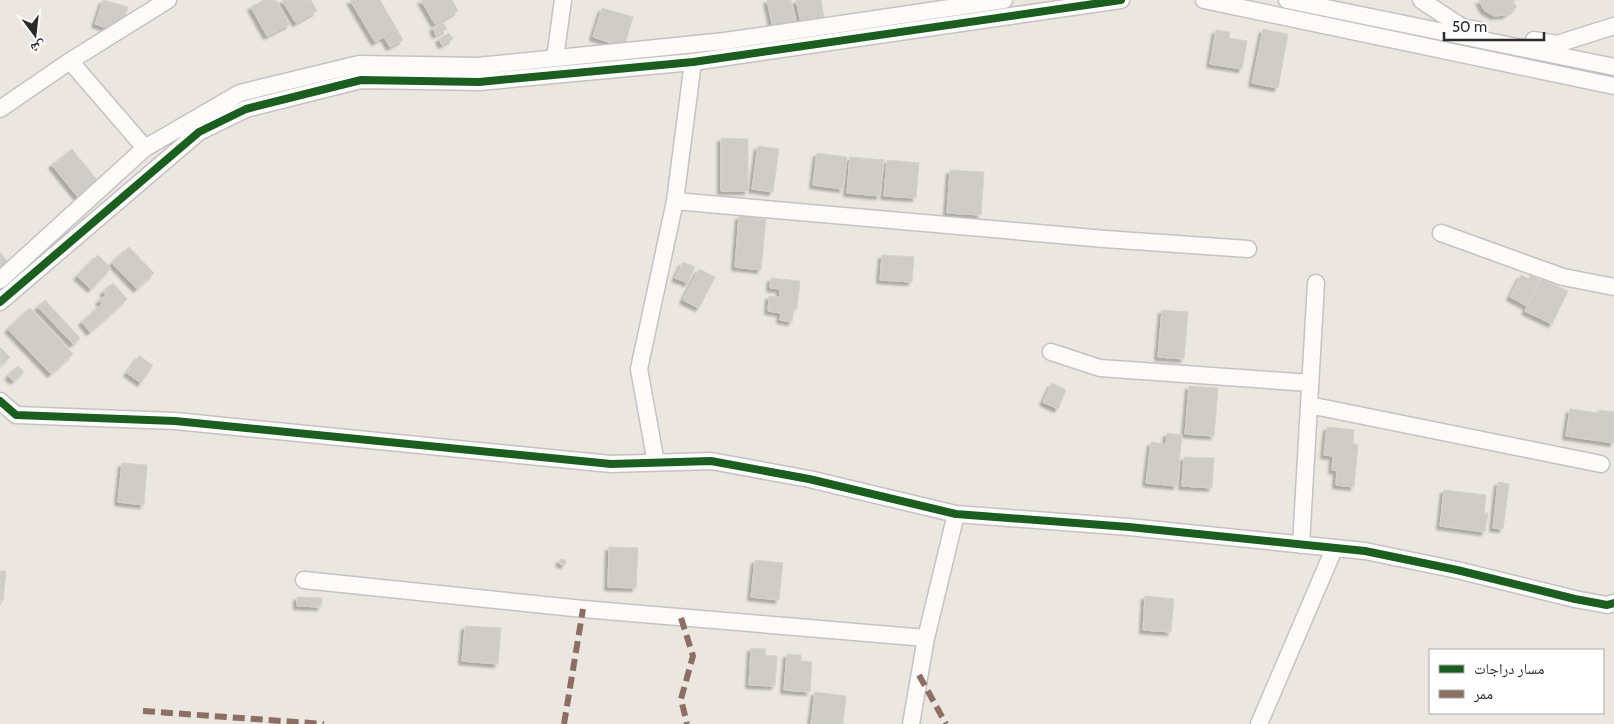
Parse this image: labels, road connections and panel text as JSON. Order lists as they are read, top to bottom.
{
  "legend": ["مسار دراجات", "ممر"],
  "scale_bar": "50 m",
  "north": "bottom"
}
